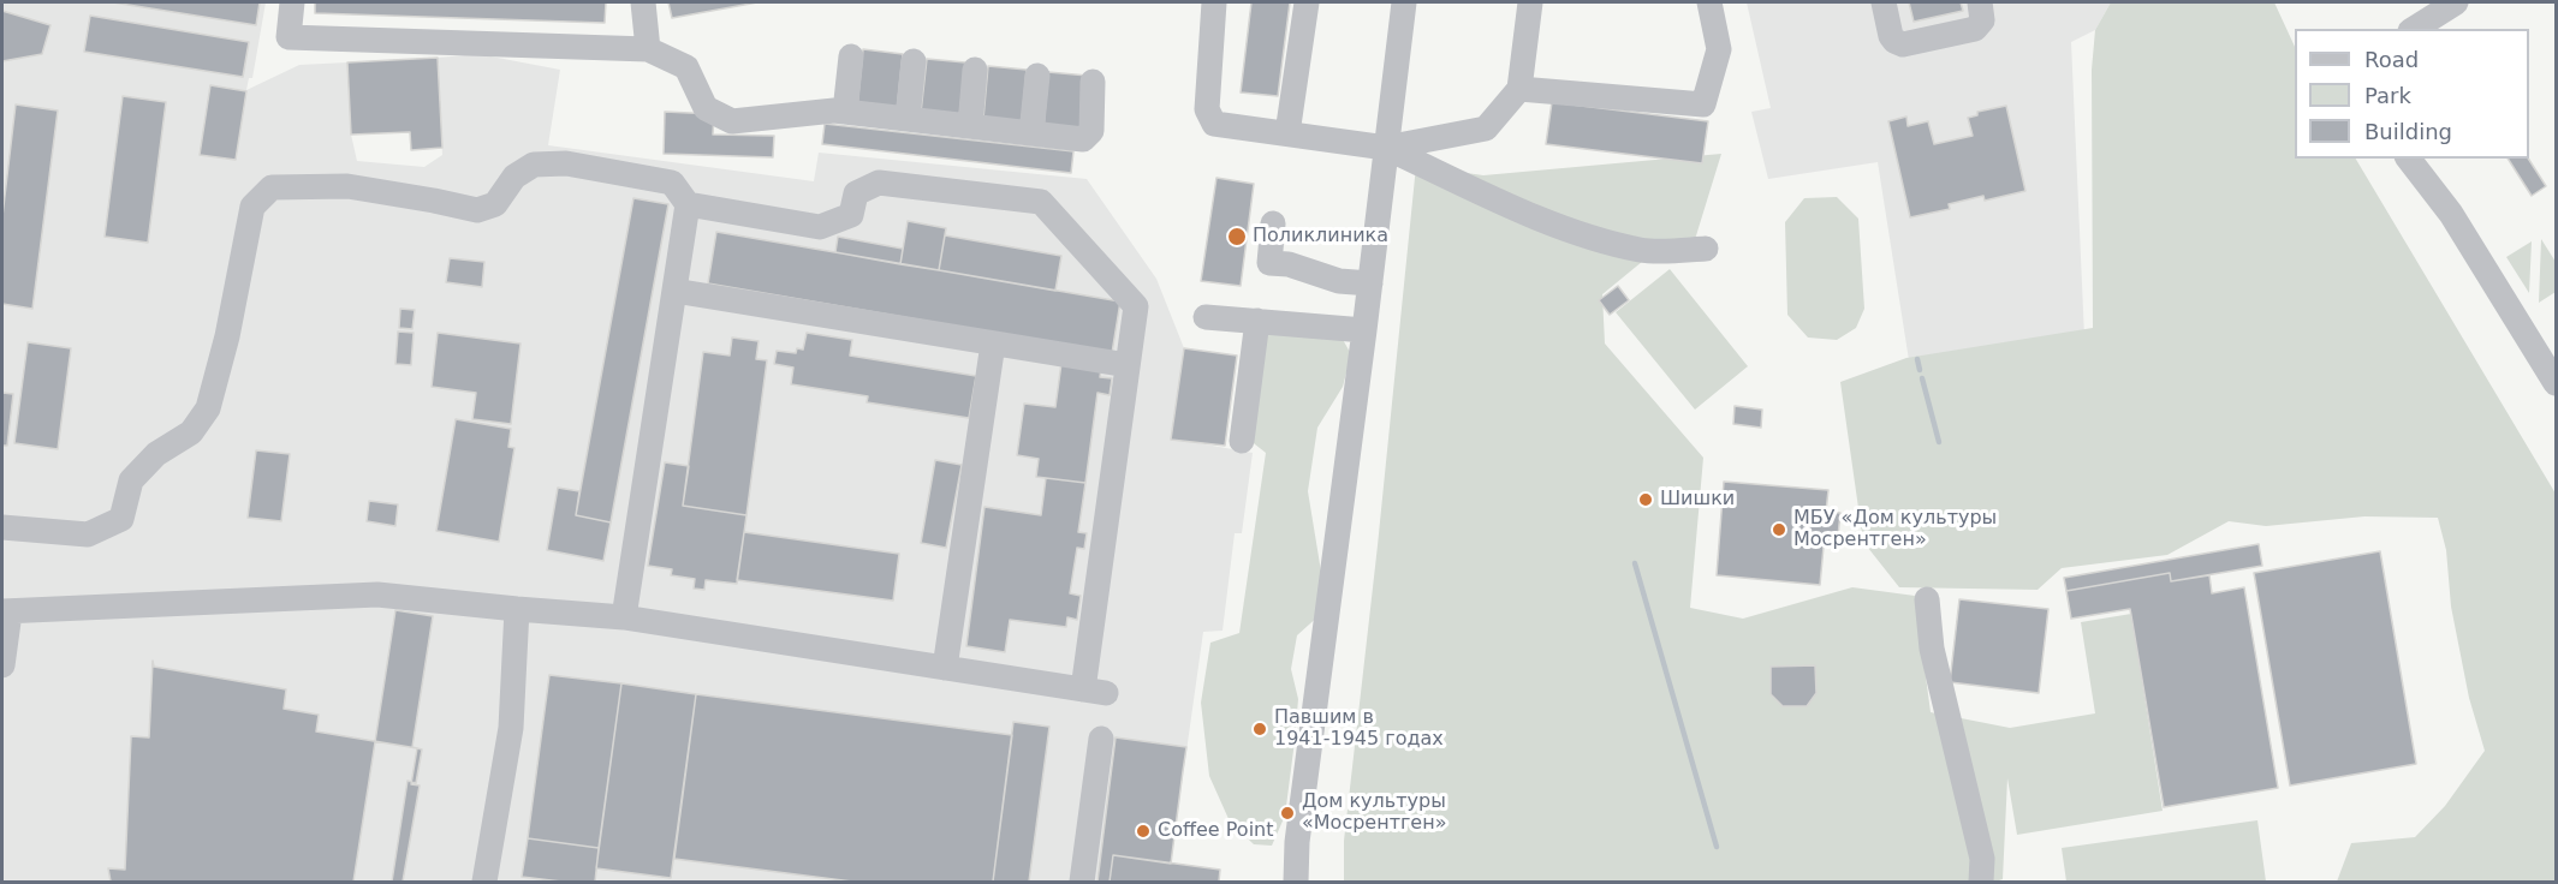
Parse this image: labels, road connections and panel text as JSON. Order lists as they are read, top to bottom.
{
  "places": [
    "Поликлиника",
    "Шишки",
    "МБУ «Дом культуры Мосрентген»",
    "Павшим в 1941-1945 годах",
    "Дом культуры «Мосрентген»",
    "Coffee Point"
  ],
  "legend": ["Road", "Park", "Building"]
}
